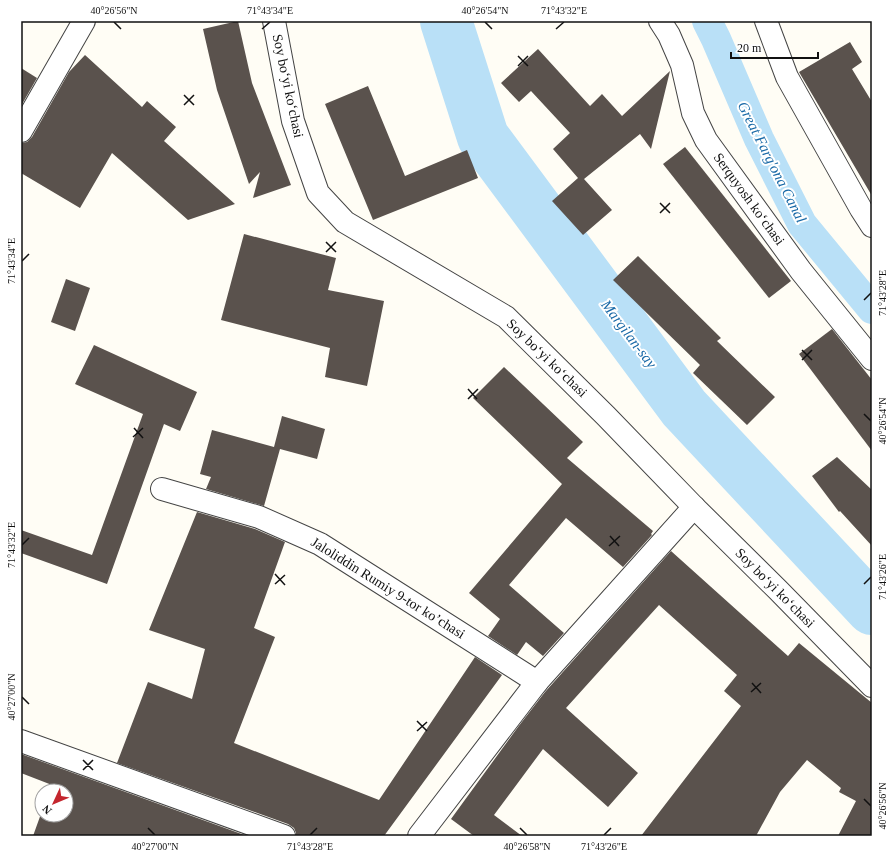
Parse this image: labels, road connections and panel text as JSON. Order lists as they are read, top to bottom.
{
  "streets": {
    "street": ["Soy boʻyi koʻchasi", "Serquyosh koʻchasi", "Jaloliddin Rumiy 9-tor koʼchasi"]
  },
  "water": ["Great Farg'ona Canal", "Margilan-say"],
  "scale_bar": "20 m",
  "north": "bottom left",
  "coordinates": [
    "40°26'56\"N",
    "71°43'34\"E",
    "40°26'54\"N",
    "71°43'32\"E",
    "71°43'28\"E",
    "71°43'26\"E",
    "40°27'00\"N",
    "40°26'58\"N"
  ]
}
